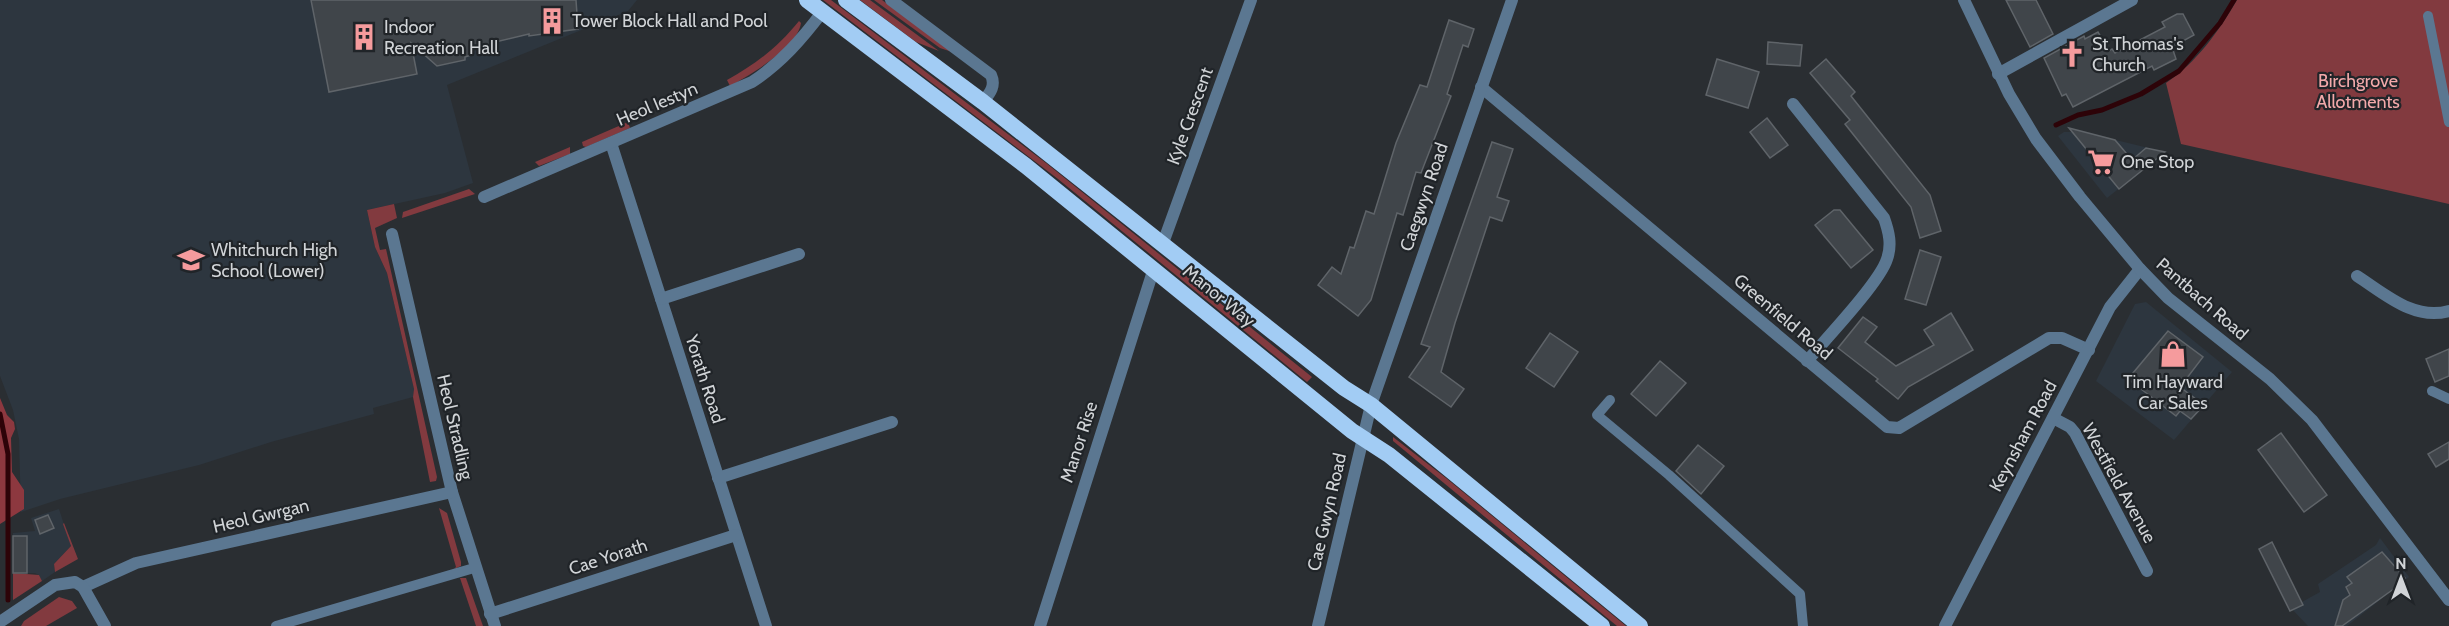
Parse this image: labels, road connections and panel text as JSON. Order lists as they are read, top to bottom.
{
  "streets": {
    "highway": ["Manor Way"],
    "street": [
      "Heol Iestyn",
      "Kyle Crescent",
      "Caegwyn Road",
      "Pantbach Road",
      "Greenfield Road",
      "Yorath Road",
      "Heol Stradling",
      "Keynsham Road",
      "Manor Rise",
      "Westfield Avenue",
      "Cae Gwyn Road",
      "Heol Gwrgan",
      "Cae Yorath"
    ]
  },
  "crossings": [
    ["Heol Iestyn", "Manor Way"],
    ["Heol Iestyn", "Yorath Road"],
    ["Kyle Crescent", "Manor Way"],
    ["Caegwyn Road", "Manor Way"],
    ["Caegwyn Road", "Greenfield Road"],
    ["Caegwyn Road", "Cae Gwyn Road"],
    ["Manor Way", "Manor Rise"],
    ["Manor Way", "Cae Gwyn Road"],
    ["Pantbach Road", "Keynsham Road"],
    ["Greenfield Road", "Keynsham Road"],
    ["Yorath Road", "Cae Yorath"],
    ["Heol Stradling", "Heol Gwrgan"],
    ["Heol Stradling", "Cae Yorath"],
    ["Keynsham Road", "Westfield Avenue"]
  ],
  "parks": ["Birchgrove Allotments"],
  "places": {
    "building": ["Tower Block Hall and Pool", "Indoor Recreation Hall"],
    "church": ["St Thomas's Church"],
    "supermarket": ["One Stop"],
    "school or university": ["Whitchurch High School (Lower)"],
    "shop": ["Tim Hayward Car Sales"]
  },
  "north": "top"
}
